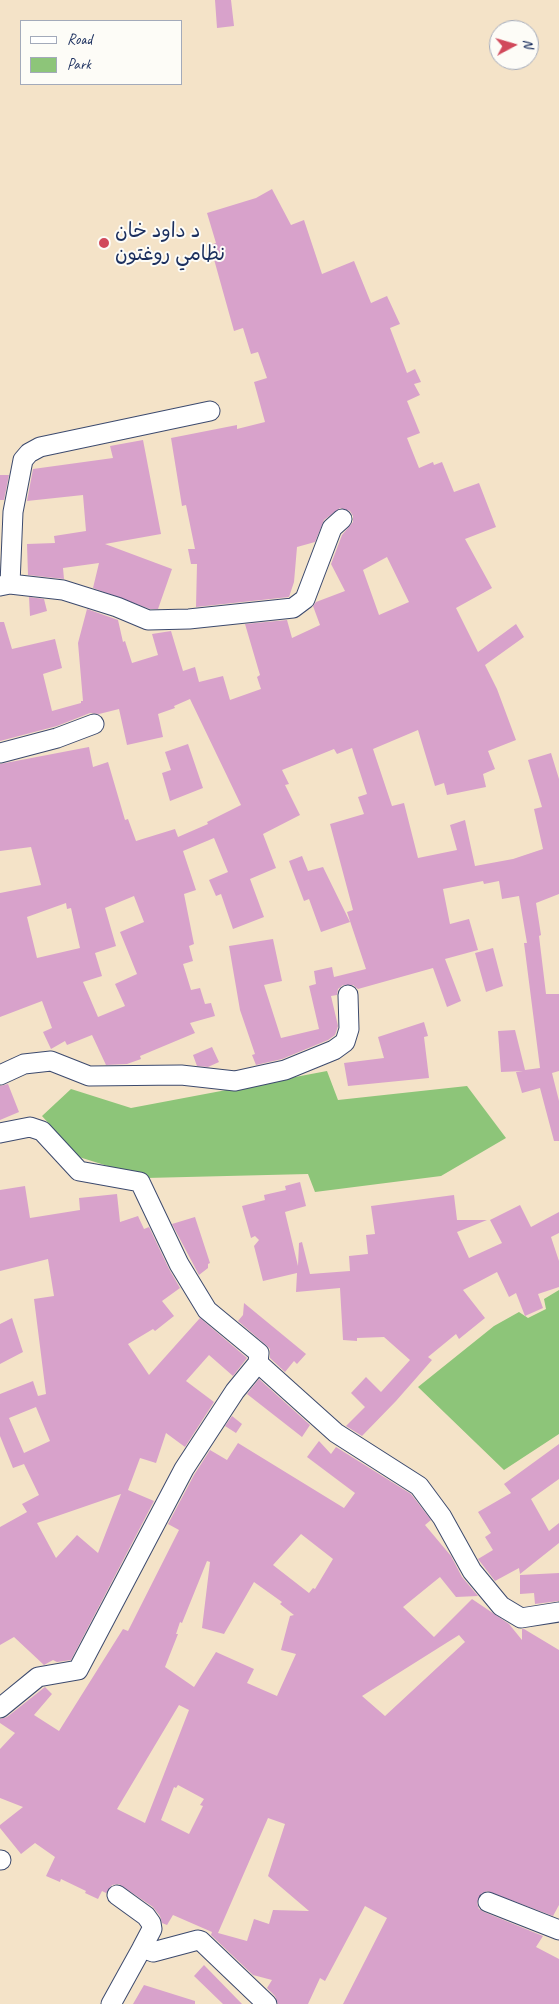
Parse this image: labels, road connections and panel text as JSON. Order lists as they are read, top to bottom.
{
  "places": ["د داود خان نظامي روغتون"],
  "legend": ["Road", "Park"],
  "north": "right"
}
